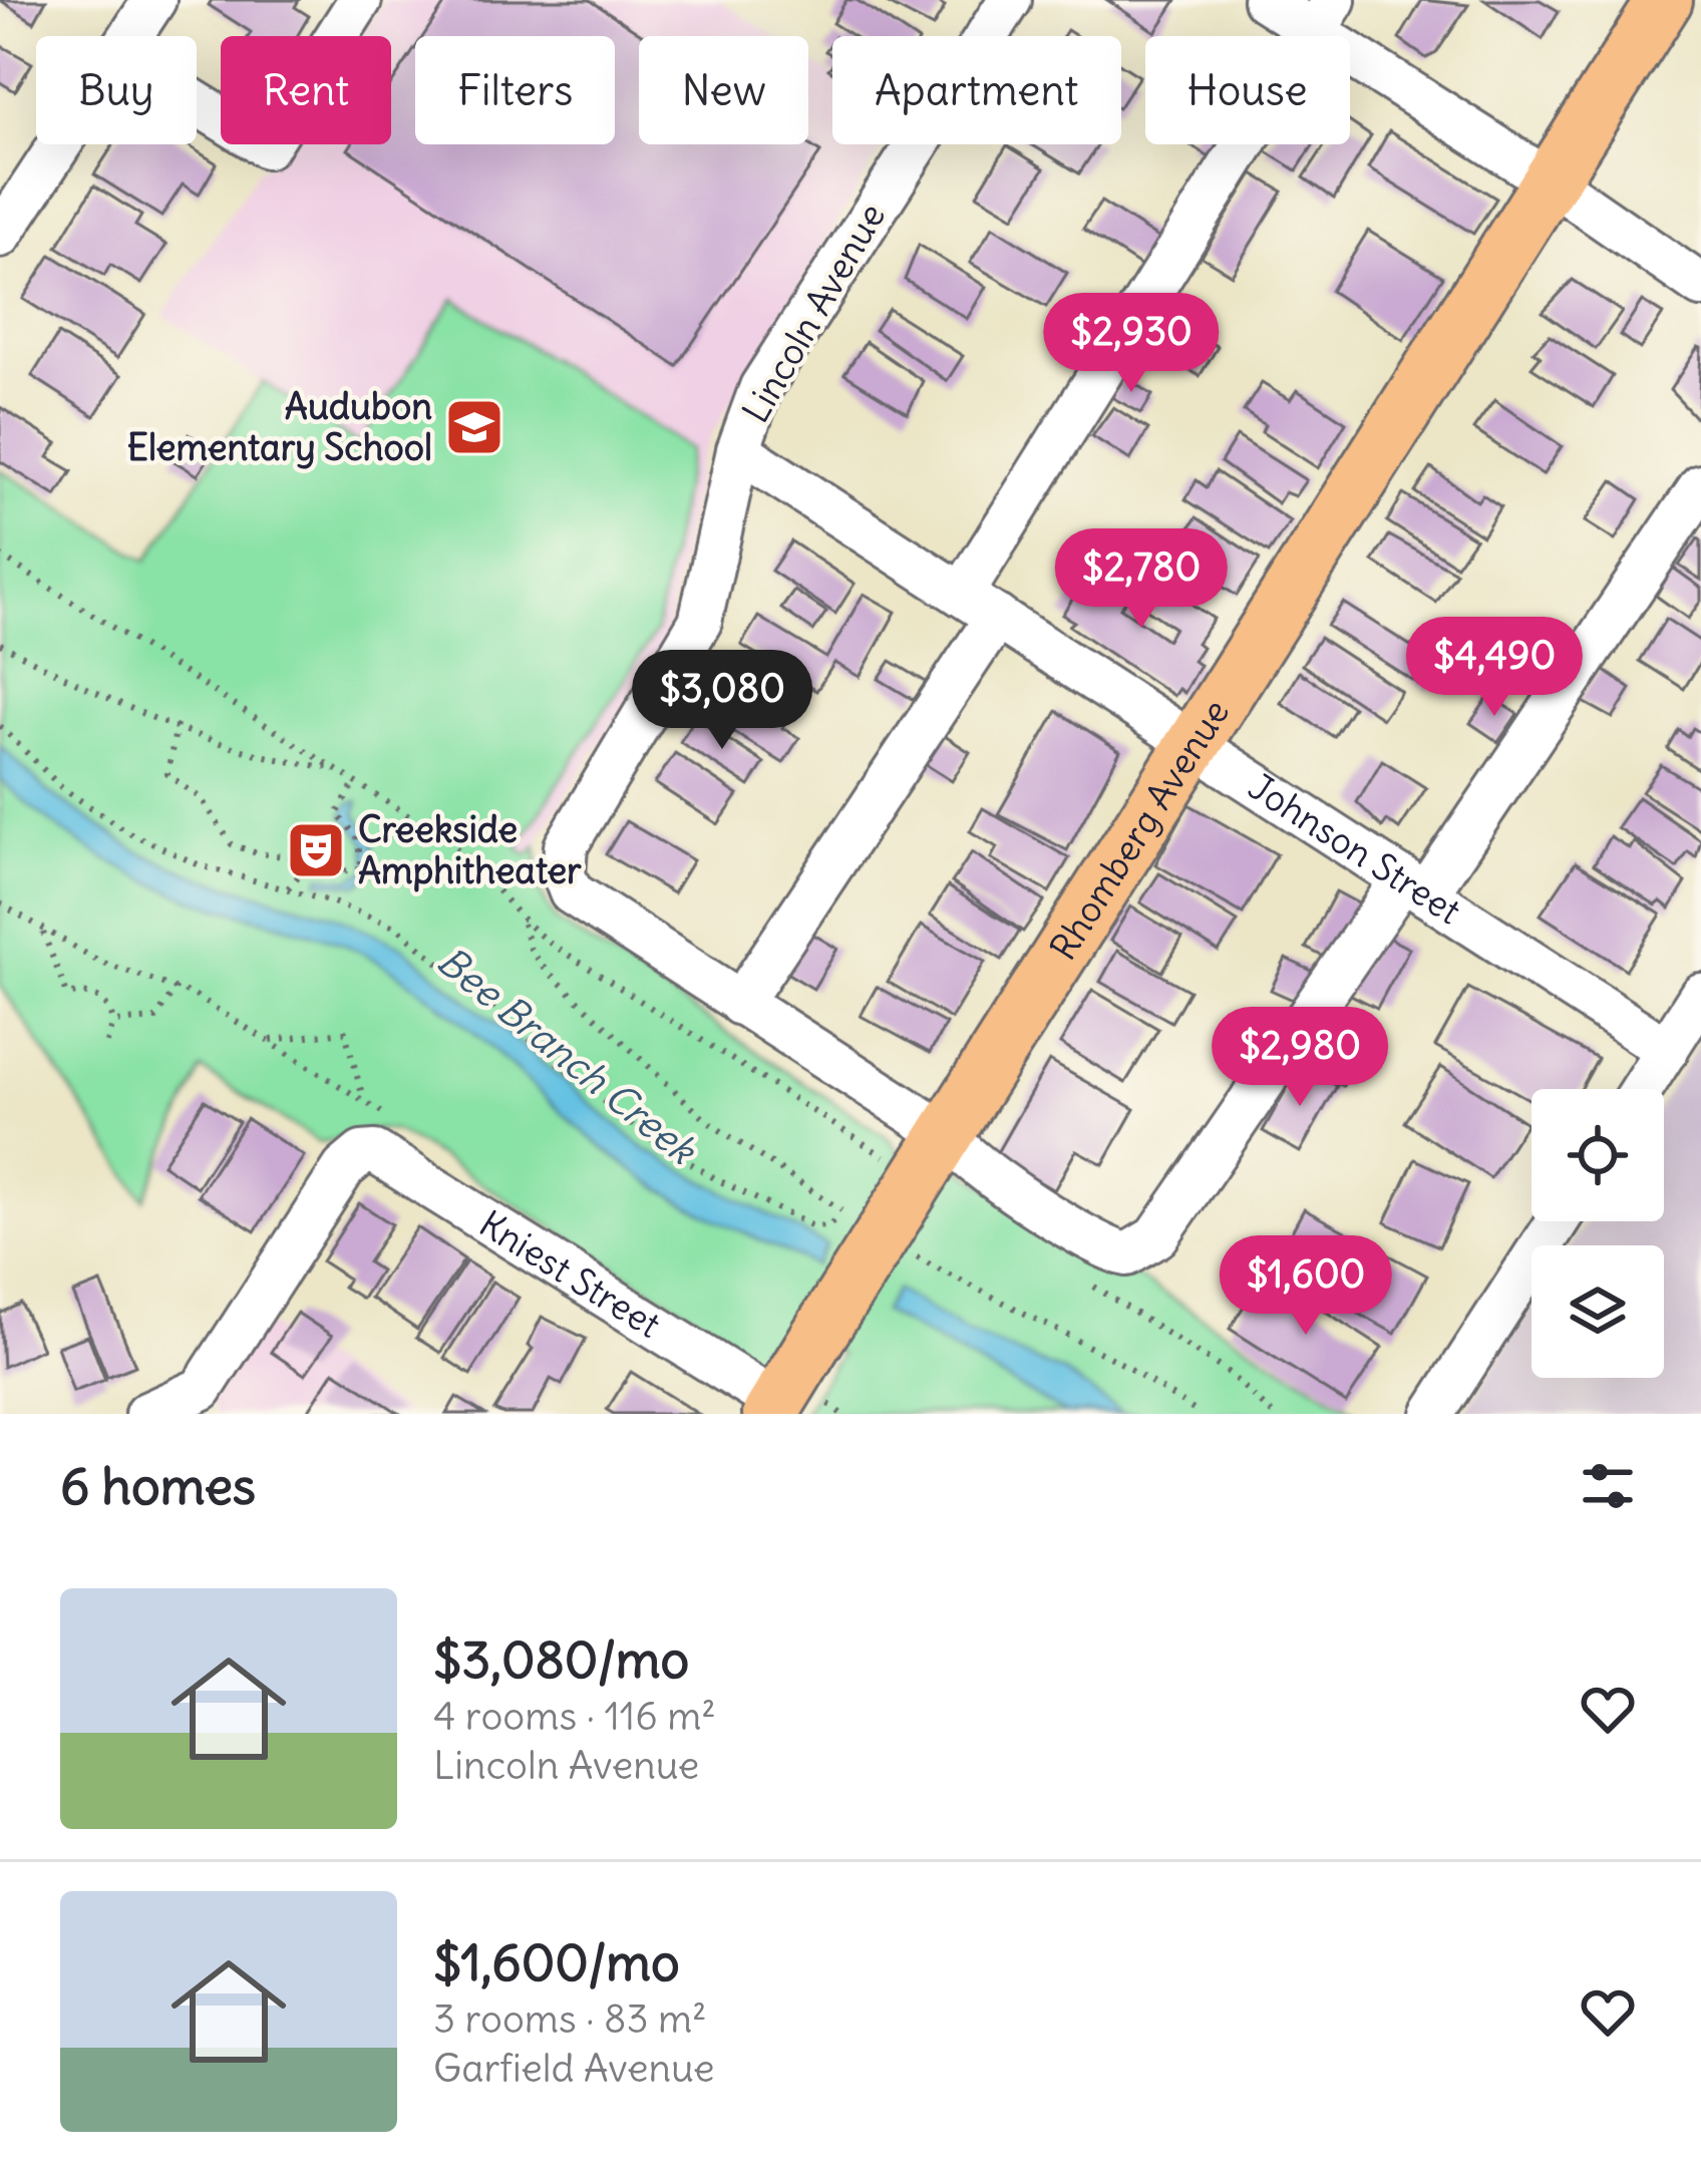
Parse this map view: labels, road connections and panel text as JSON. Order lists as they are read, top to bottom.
{
  "streets": {
    "main road": ["Rhomberg Avenue"],
    "street": ["Lincoln Avenue", "Johnson Street", "Kniest Street"]
  },
  "crossings": [
    ["Lincoln Avenue", "Rhomberg Avenue"],
    ["Lincoln Avenue", "Johnson Street"],
    ["Rhomberg Avenue", "Johnson Street"],
    ["Rhomberg Avenue", "Kniest Street"]
  ],
  "water": ["Bee Branch Creek"],
  "places": {
    "school or university": ["Audubon Elementary School"],
    "theatre": ["Creekside Amphitheater"]
  },
  "page": {
    "chip": [
      "Buy",
      "Rent",
      "Filters",
      "New",
      "Apartment",
      "House"
    ],
    "price": [
      "$2,930",
      "$2,780",
      "$4,490",
      "$3,080",
      "$2,980",
      "$1,600"
    ],
    "heading": "6 homes",
    "list": [
      {
        "name": "$3,080/mo",
        "note": "4 rooms · 116 m² · Lincoln Avenue"
      },
      {
        "name": "$1,600/mo",
        "note": "3 rooms · 83 m² · Garfield Avenue"
      }
    ]
  }
}
